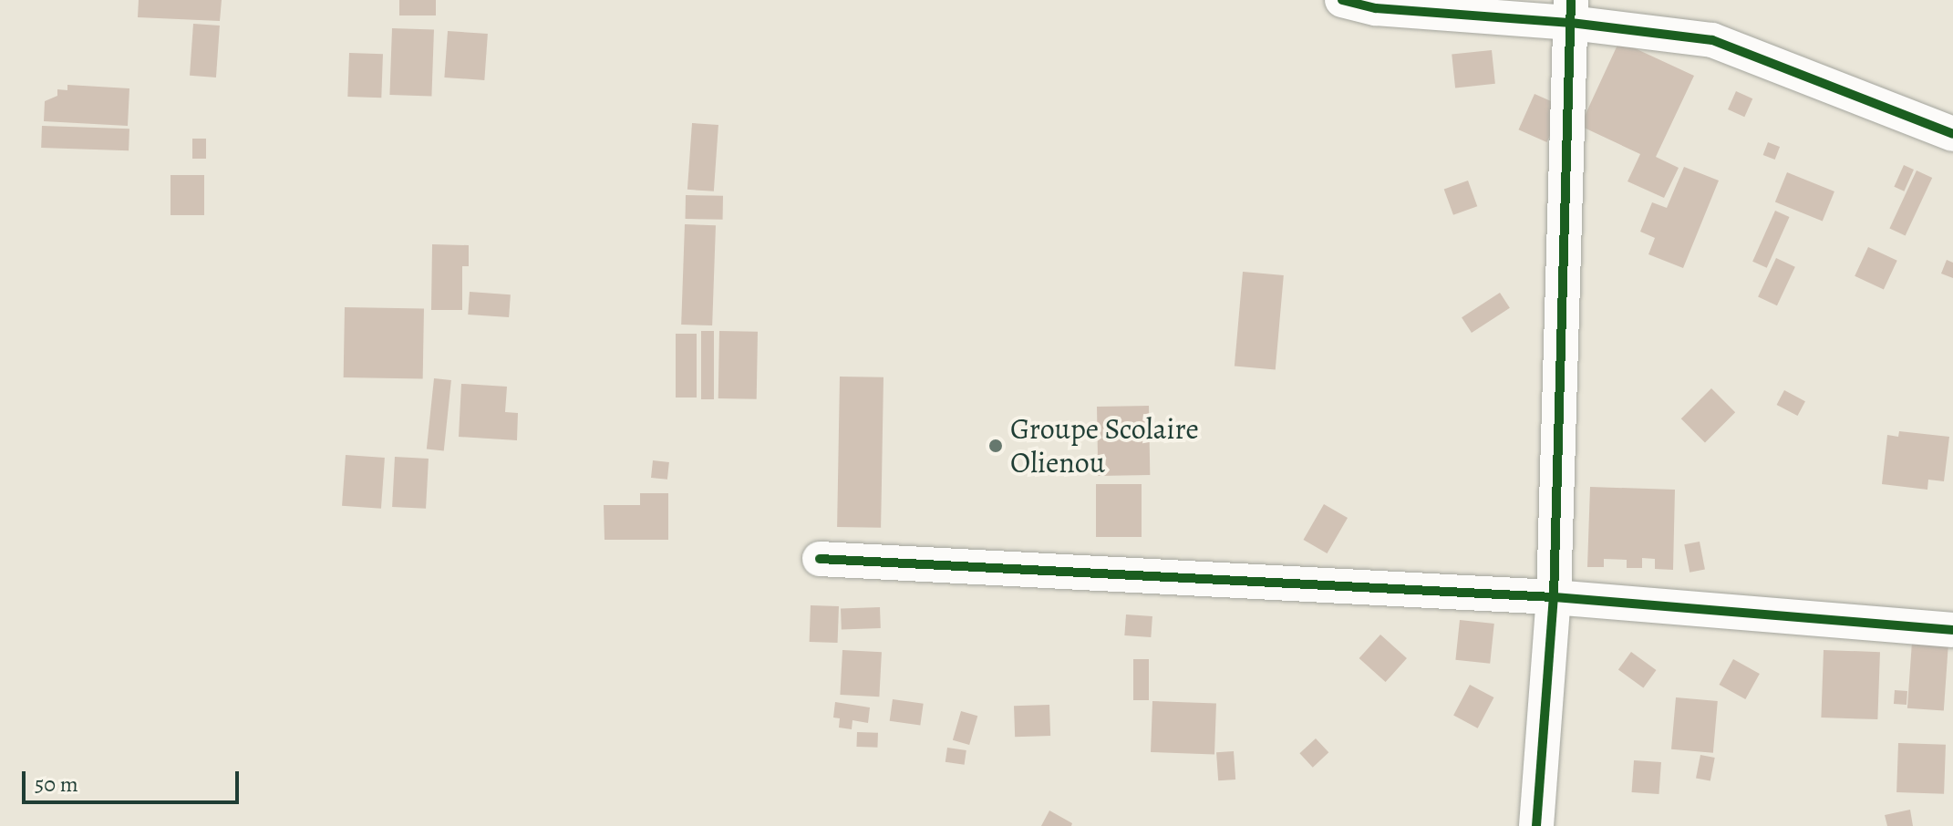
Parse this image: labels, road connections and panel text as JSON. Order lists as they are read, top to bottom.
{
  "places": ["Groupe Scolaire Olienou"],
  "scale_bar": "50 m"
}
